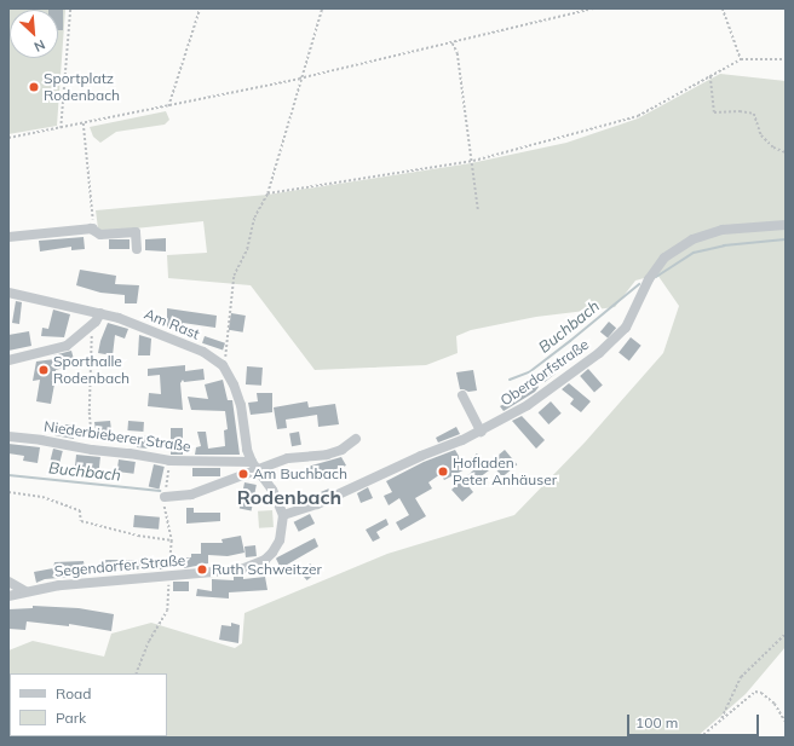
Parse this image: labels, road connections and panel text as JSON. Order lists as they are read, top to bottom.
{
  "streets": {
    "street": [
      "Am Rast",
      "Oberdorfstraße",
      "Niederbieberer Straße",
      "Segendorfer Straße"
    ]
  },
  "crossings": [
    ["Am Rast", "Niederbieberer Straße"],
    ["Oberdorfstraße", "Segendorfer Straße"]
  ],
  "districts": ["Rodenbach"],
  "water": ["Buchbach"],
  "places": [
    "Sportplatz Rodenbach",
    "Sporthalle Rodenbach",
    "Hofladen Peter Anhäuser",
    "Am Buchbach",
    "Ruth Schweitzer"
  ],
  "legend": ["Road", "Park"],
  "scale_bar": "100 m",
  "north": "bottom right"
}
